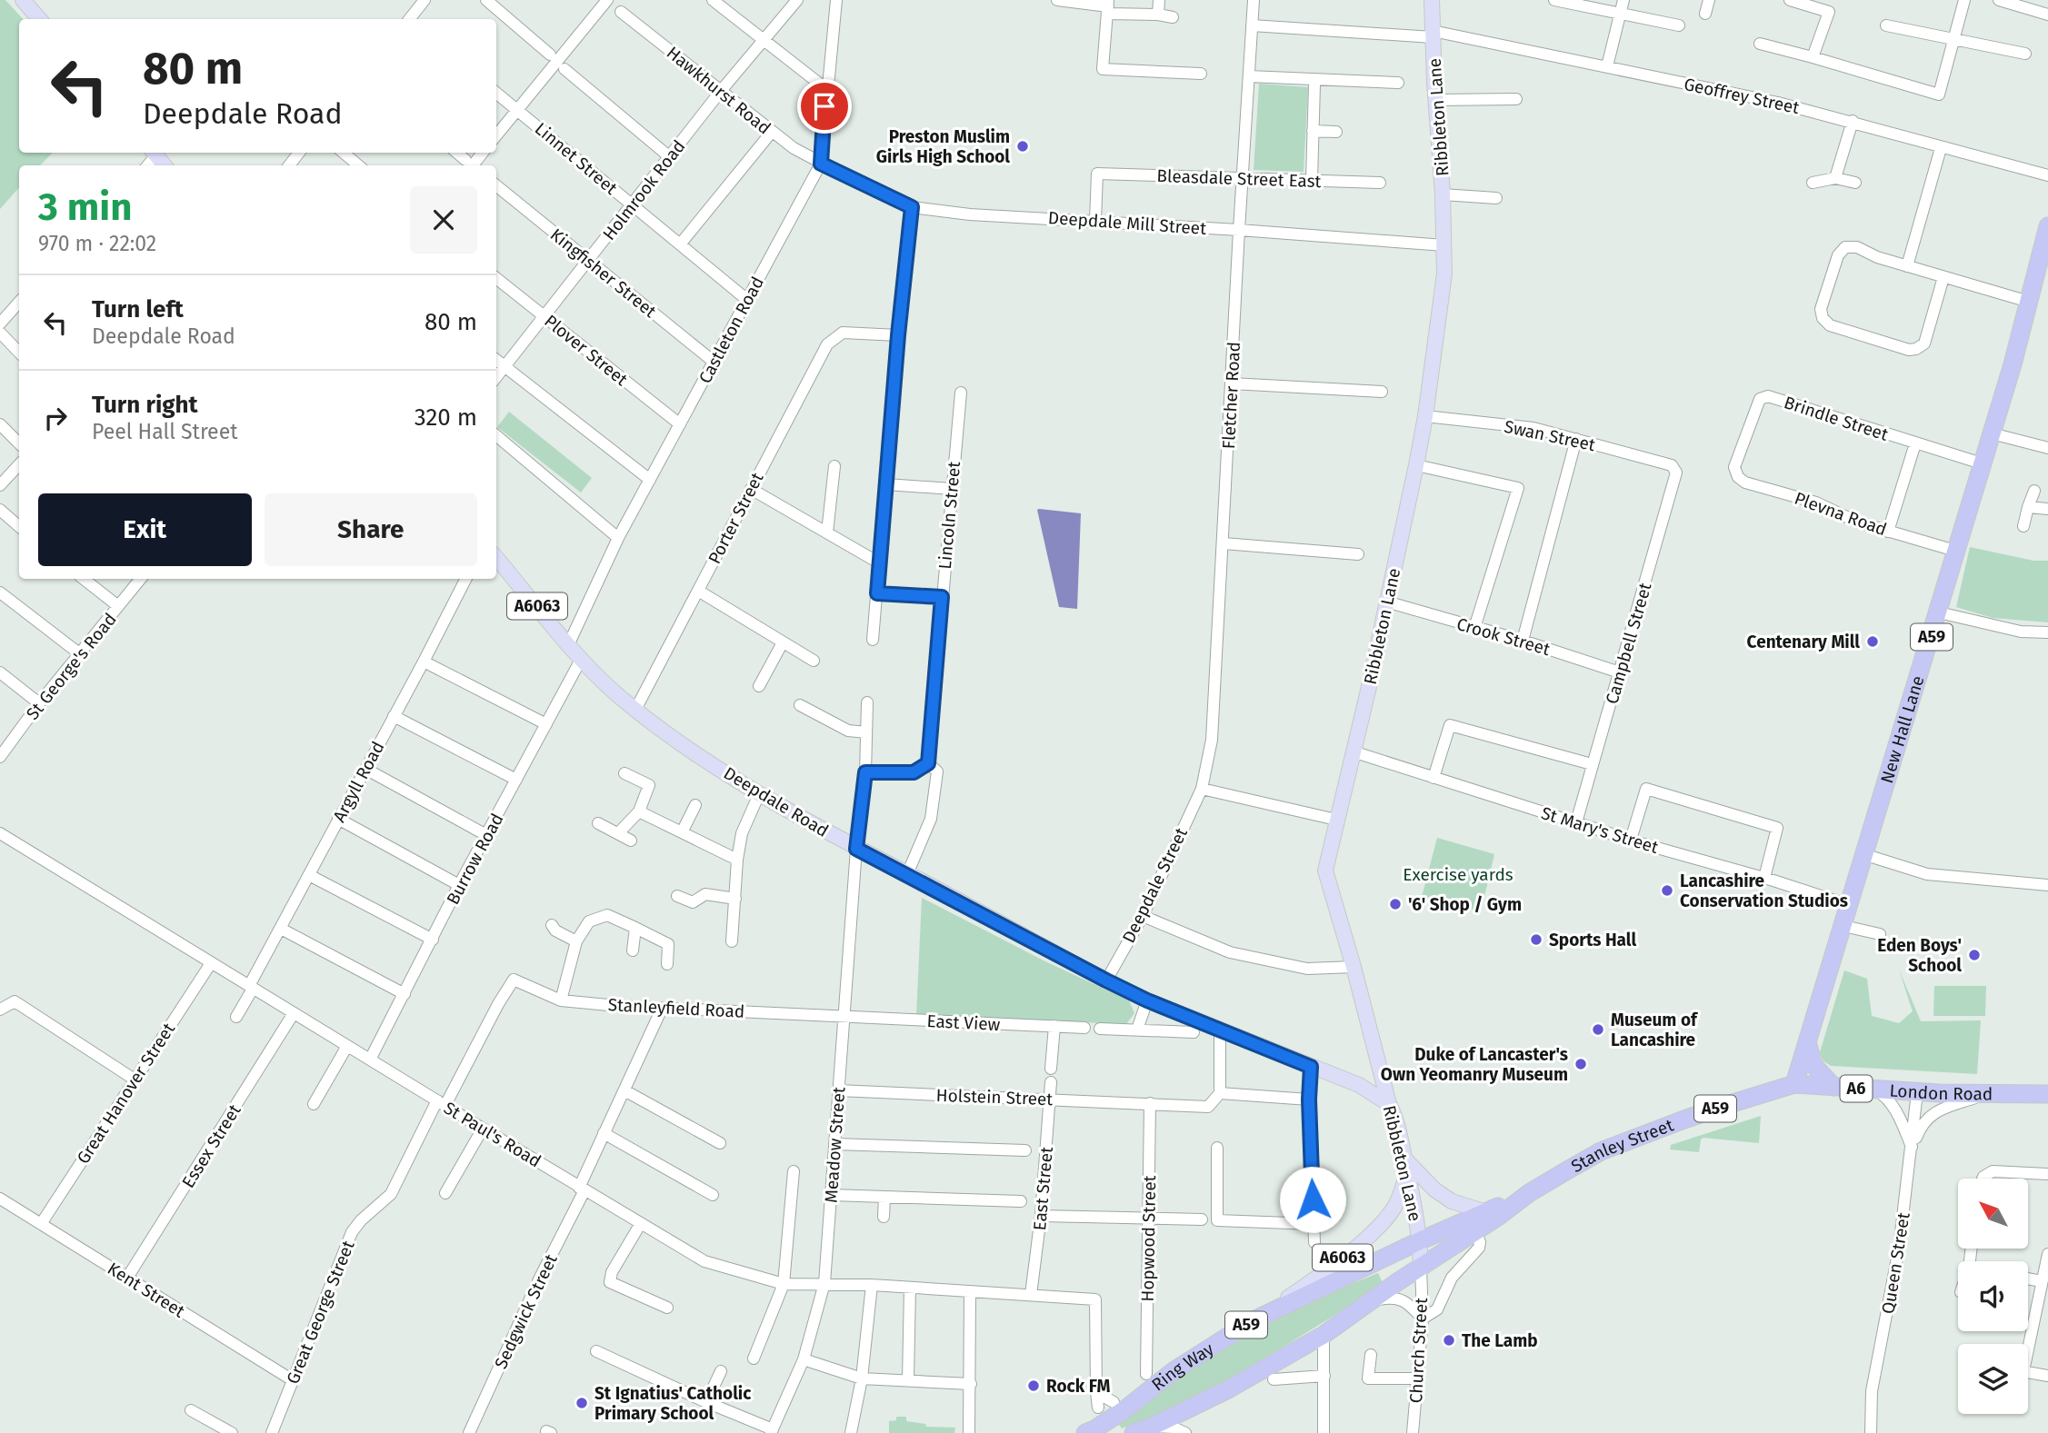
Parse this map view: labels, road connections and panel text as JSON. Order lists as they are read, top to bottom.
{
  "streets": {
    "highway": [
      "A59",
      "New Hall Lane",
      "A6",
      "London Road",
      "Stanley Street",
      "Ring Way"
    ],
    "main road": ["Ribbleton Lane", "A6063", "Deepdale Road"],
    "street": [
      "Hawkhurst Road",
      "Geoffrey Street",
      "Linnet Street",
      "Bleasdale Street East",
      "Holmrook Road",
      "Deepdale Mill Street",
      "Kingfisher Street",
      "Castleton Road",
      "Plover Street",
      "Fletcher Road",
      "Brindle Street",
      "Swan Street",
      "Plevna Road",
      "Lincoln Street",
      "Porter Street",
      "Crook Street",
      "Campbell Street",
      "St George's Road",
      "Argyll Road",
      "St Mary's Street",
      "Burrow Road",
      "Deepdale Street",
      "Stanleyfield Road",
      "East View",
      "Great Hanover Street",
      "Holstein Street",
      "St Paul's Road",
      "Meadow Street",
      "Essex Street",
      "East Street",
      "Hopwood Street",
      "Queen Street",
      "Kent Street",
      "Sedgwick Street",
      "Great George Street",
      "Church Street"
    ]
  },
  "crossings": [
    ["Hawkhurst Road", "Holmrook Road"],
    ["Hawkhurst Road", "Deepdale Mill Street"],
    ["Hawkhurst Road", "Castleton Road"],
    ["Geoffrey Street", "Ribbleton Lane"],
    ["Geoffrey Street", "Fletcher Road"],
    ["Ribbleton Lane", "Deepdale Mill Street"],
    ["Ribbleton Lane", "Swan Street"],
    ["Ribbleton Lane", "A6063"],
    ["Ribbleton Lane", "Crook Street"],
    ["Ribbleton Lane", "Deepdale Road"],
    ["Ribbleton Lane", "St Mary's Street"],
    ["Ribbleton Lane", "Stanley Street"],
    ["Ribbleton Lane", "Church Street"],
    ["Ribbleton Lane", "Ring Way"],
    ["Linnet Street", "Holmrook Road"],
    ["Linnet Street", "Castleton Road"],
    ["Bleasdale Street East", "Deepdale Mill Street"],
    ["Bleasdale Street East", "Fletcher Road"],
    ["Holmrook Road", "Kingfisher Street"],
    ["Holmrook Road", "Plover Street"],
    ["Deepdale Mill Street", "Castleton Road"],
    ["Deepdale Mill Street", "Fletcher Road"],
    ["Kingfisher Street", "Castleton Road"],
    ["Castleton Road", "Plover Street"],
    ["Castleton Road", "Deepdale Road"],
    ["Fletcher Road", "Deepdale Street"],
    ["Brindle Street", "Plevna Road"],
    ["Brindle Street", "New Hall Lane"],
    ["Swan Street", "Campbell Street"],
    ["Plevna Road", "New Hall Lane"],
    ["Lincoln Street", "Deepdale Road"],
    ["Porter Street", "Deepdale Road"],
    ["A6063", "Ring Way"],
    ["Crook Street", "Campbell Street"],
    ["Campbell Street", "St Mary's Street"],
    ["New Hall Lane", "St Mary's Street"],
    ["New Hall Lane", "London Road"],
    ["New Hall Lane", "Stanley Street"],
    ["Argyll Road", "St Paul's Road"],
    ["Deepdale Road", "Burrow Road"],
    ["Deepdale Road", "Deepdale Street"],
    ["Deepdale Road", "Meadow Street"],
    ["Burrow Road", "St Paul's Road"],
    ["Stanleyfield Road", "East View"],
    ["Stanleyfield Road", "Meadow Street"],
    ["Stanleyfield Road", "Sedgwick Street"],
    ["Stanleyfield Road", "Great George Street"],
    ["East View", "Meadow Street"],
    ["London Road", "Stanley Street"],
    ["London Road", "Queen Street"],
    ["Great Hanover Street", "St Paul's Road"],
    ["Great Hanover Street", "Kent Street"],
    ["Holstein Street", "Meadow Street"],
    ["Holstein Street", "East Street"],
    ["Holstein Street", "Hopwood Street"],
    ["St Paul's Road", "Meadow Street"],
    ["St Paul's Road", "Essex Street"],
    ["St Paul's Road", "East Street"],
    ["St Paul's Road", "Sedgwick Street"],
    ["St Paul's Road", "Great George Street"],
    ["Essex Street", "Kent Street"],
    ["Stanley Street", "Church Street"],
    ["Stanley Street", "Ring Way"],
    ["Kent Street", "Great George Street"],
    ["Church Street", "Ring Way"]
  ],
  "parks": ["Exercise yards"],
  "places": [
    "Preston Muslim Girls High School",
    "Centenary Mill",
    "Lancashire Conservation Studios",
    "'6' Shop / Gym",
    "Sports Hall",
    "Eden Boys' School",
    "Museum of Lancashire",
    "Duke of Lancaster's Own Yeomanry Museum",
    "The Lamb",
    "Rock FM",
    "St Ignatius' Catholic Primary School"
  ],
  "north": "top left",
  "page": {
    "turn": ["80 m", "Deepdale Road"],
    "heading": ["3 min", "970 m · 22:02"],
    "list": [
      {
        "name": "Turn left",
        "note": "Deepdale Road",
        "value": "80 m"
      },
      {
        "name": "Turn right",
        "note": "Peel Hall Street",
        "value": "320 m"
      }
    ],
    "buttons": ["Exit", "Share"]
  }
}
